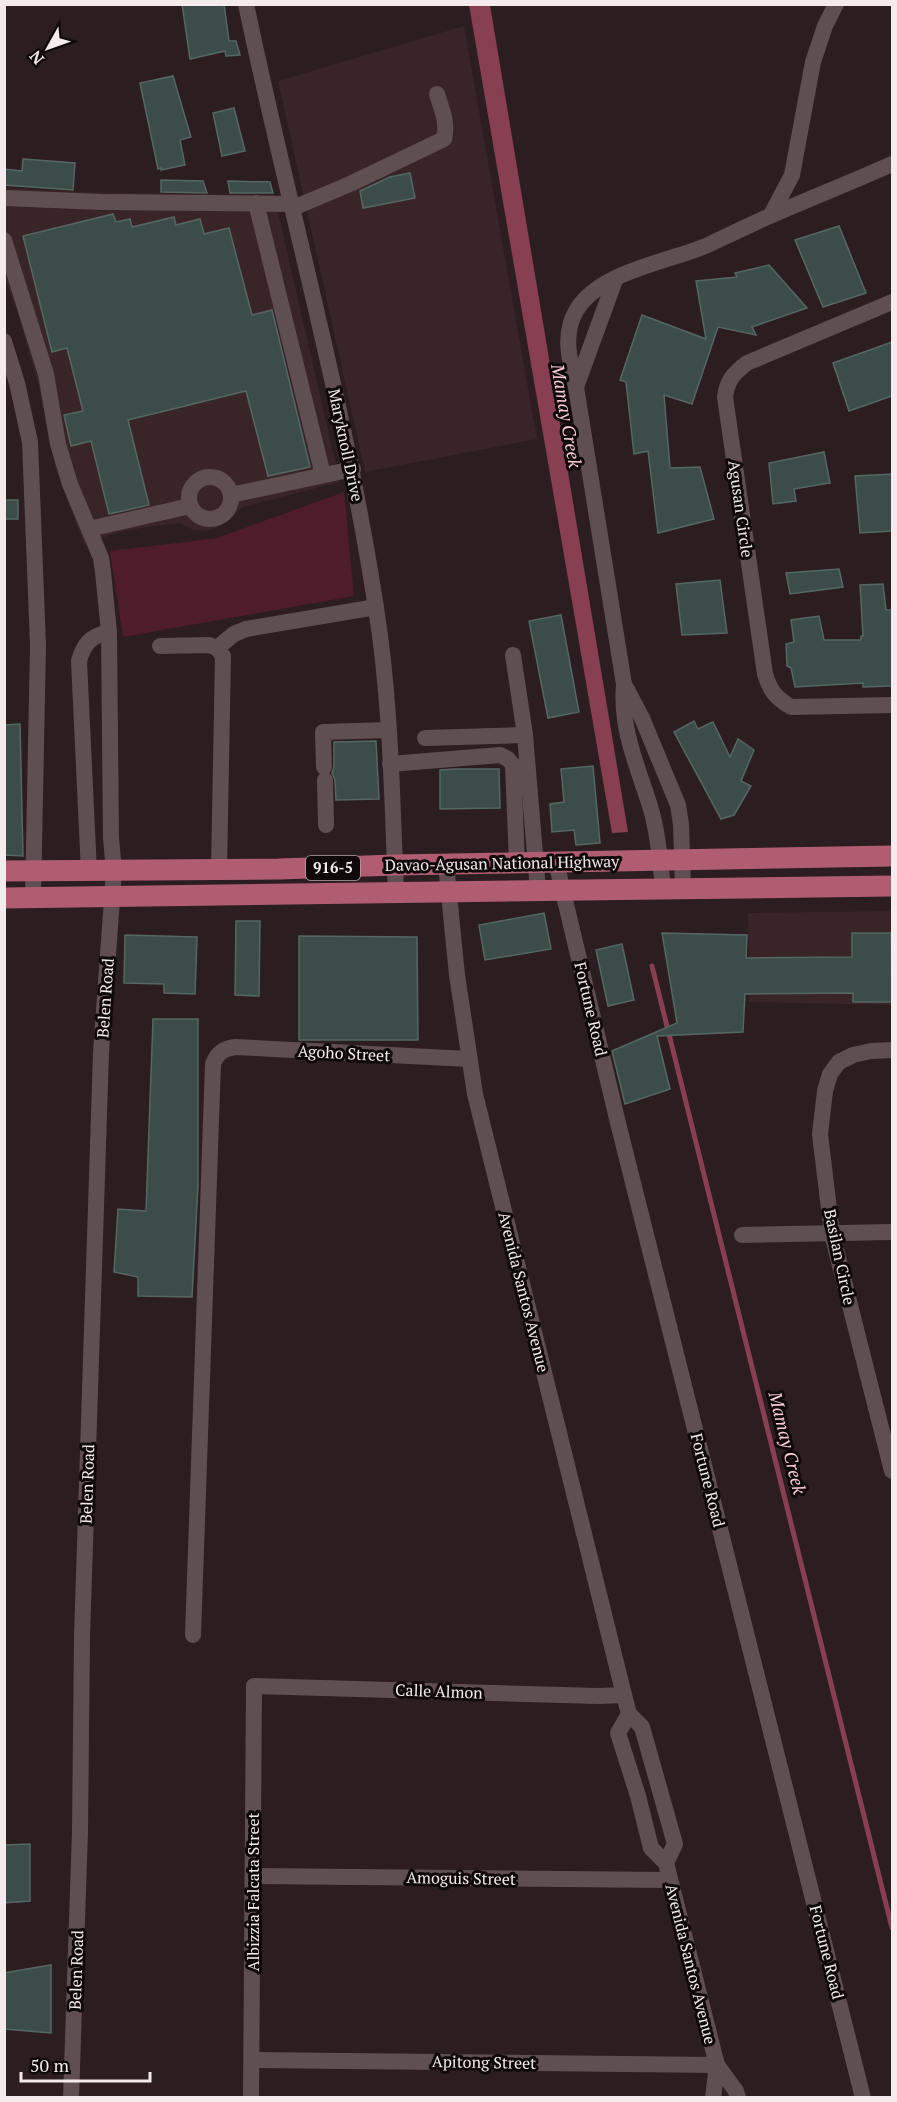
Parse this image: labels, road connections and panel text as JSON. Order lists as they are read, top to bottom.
{
  "streets": {
    "main road": ["Davao-Agusan National Highway", "916-5"],
    "street": [
      "Maryknoll Drive",
      "Agusan Circle",
      "Belen Road",
      "Fortune Road",
      "Agoho Street",
      "Basilan Circle",
      "Avenida Santos Avenue",
      "Calle Almon",
      "Amoguis Street",
      "Albizzia Falcata Street",
      "Apitong Street"
    ]
  },
  "crossings": [
    ["Maryknoll Drive", "Davao-Agusan National Highway"],
    ["Davao-Agusan National Highway", "Belen Road"],
    ["Davao-Agusan National Highway", "Fortune Road"],
    ["Davao-Agusan National Highway", "Avenida Santos Avenue"],
    ["Agoho Street", "Avenida Santos Avenue"],
    ["Avenida Santos Avenue", "Calle Almon"],
    ["Avenida Santos Avenue", "Amoguis Street"],
    ["Avenida Santos Avenue", "Apitong Street"],
    ["Calle Almon", "Albizzia Falcata Street"],
    ["Amoguis Street", "Albizzia Falcata Street"],
    ["Albizzia Falcata Street", "Apitong Street"]
  ],
  "water": ["Mamay Creek"],
  "scale_bar": "50 m",
  "north": "bottom left"
}
